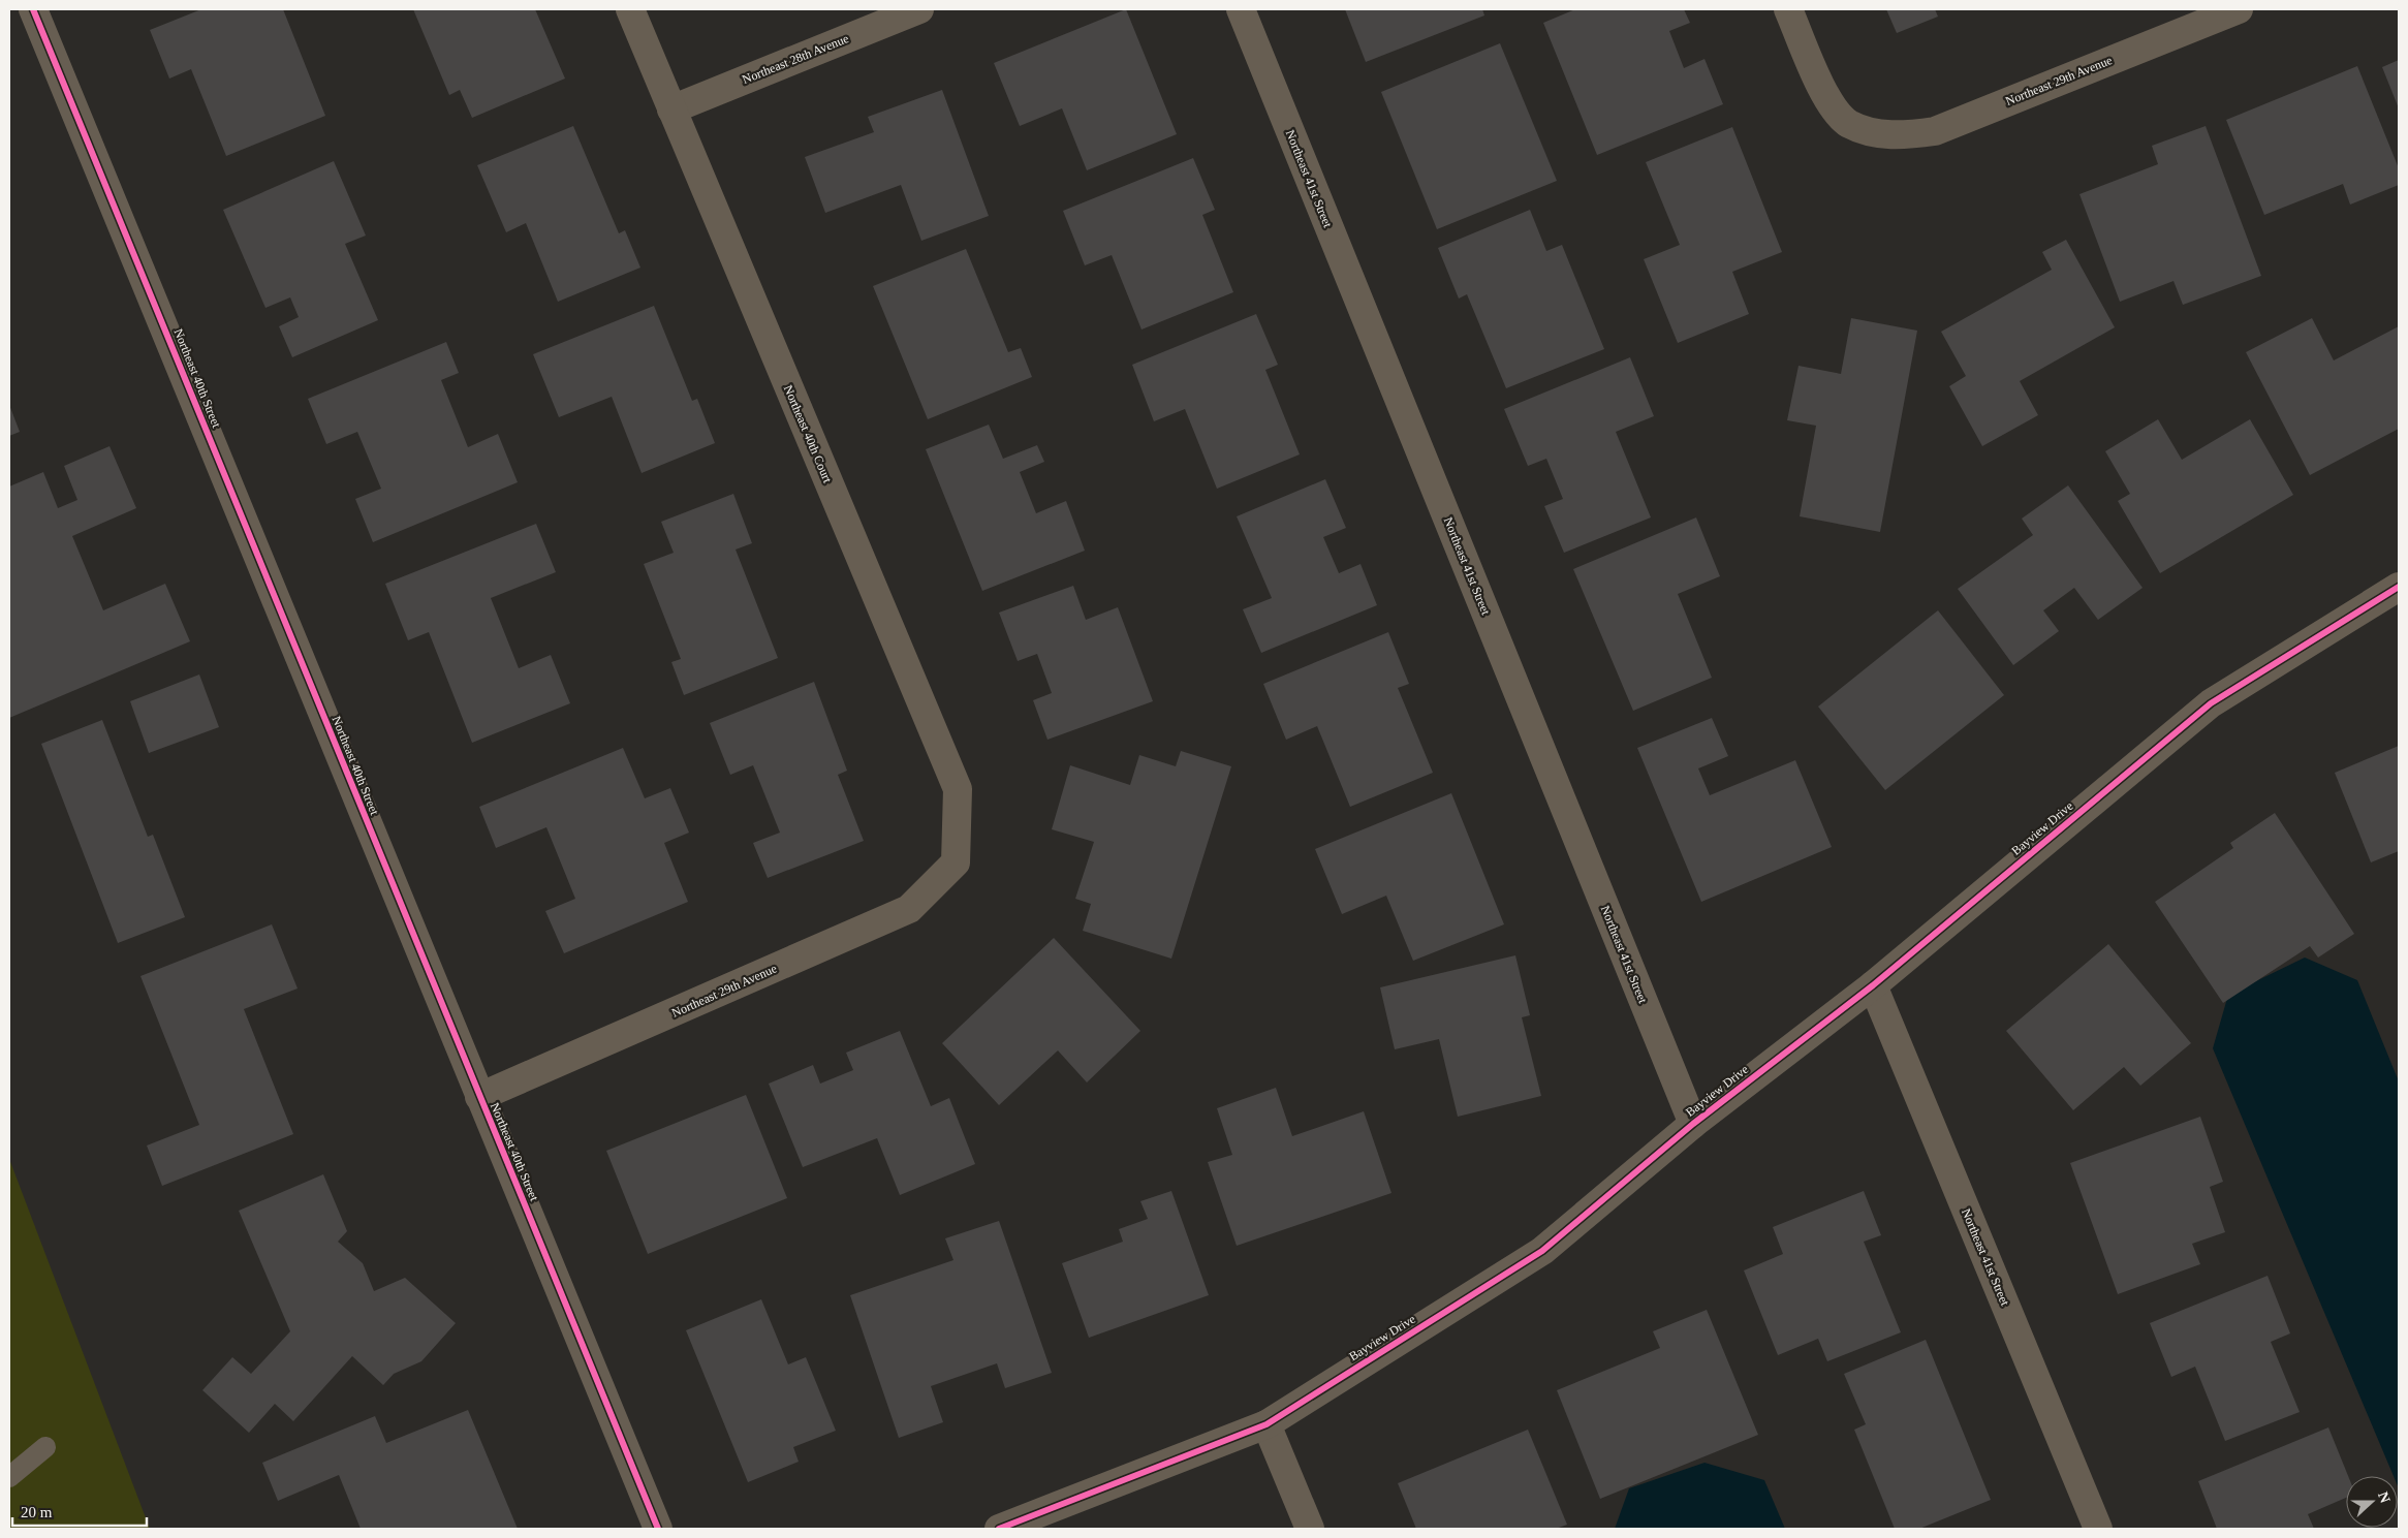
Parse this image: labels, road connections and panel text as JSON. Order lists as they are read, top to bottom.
{
  "streets": {
    "street": [
      "Northeast 28th Avenue",
      "Northeast 29th Avenue",
      "Northeast 41st Street",
      "Northeast 40th Street",
      "Northeast 40th Court",
      "Bayview Drive"
    ]
  },
  "crossings": [
    ["Northeast 28th Avenue", "Northeast 40th Court"],
    ["Northeast 29th Avenue", "Northeast 40th Street"],
    ["Northeast 29th Avenue", "Northeast 40th Court"],
    ["Northeast 41st Street", "Bayview Drive"]
  ],
  "scale_bar": "20 m",
  "north": "right"
}
